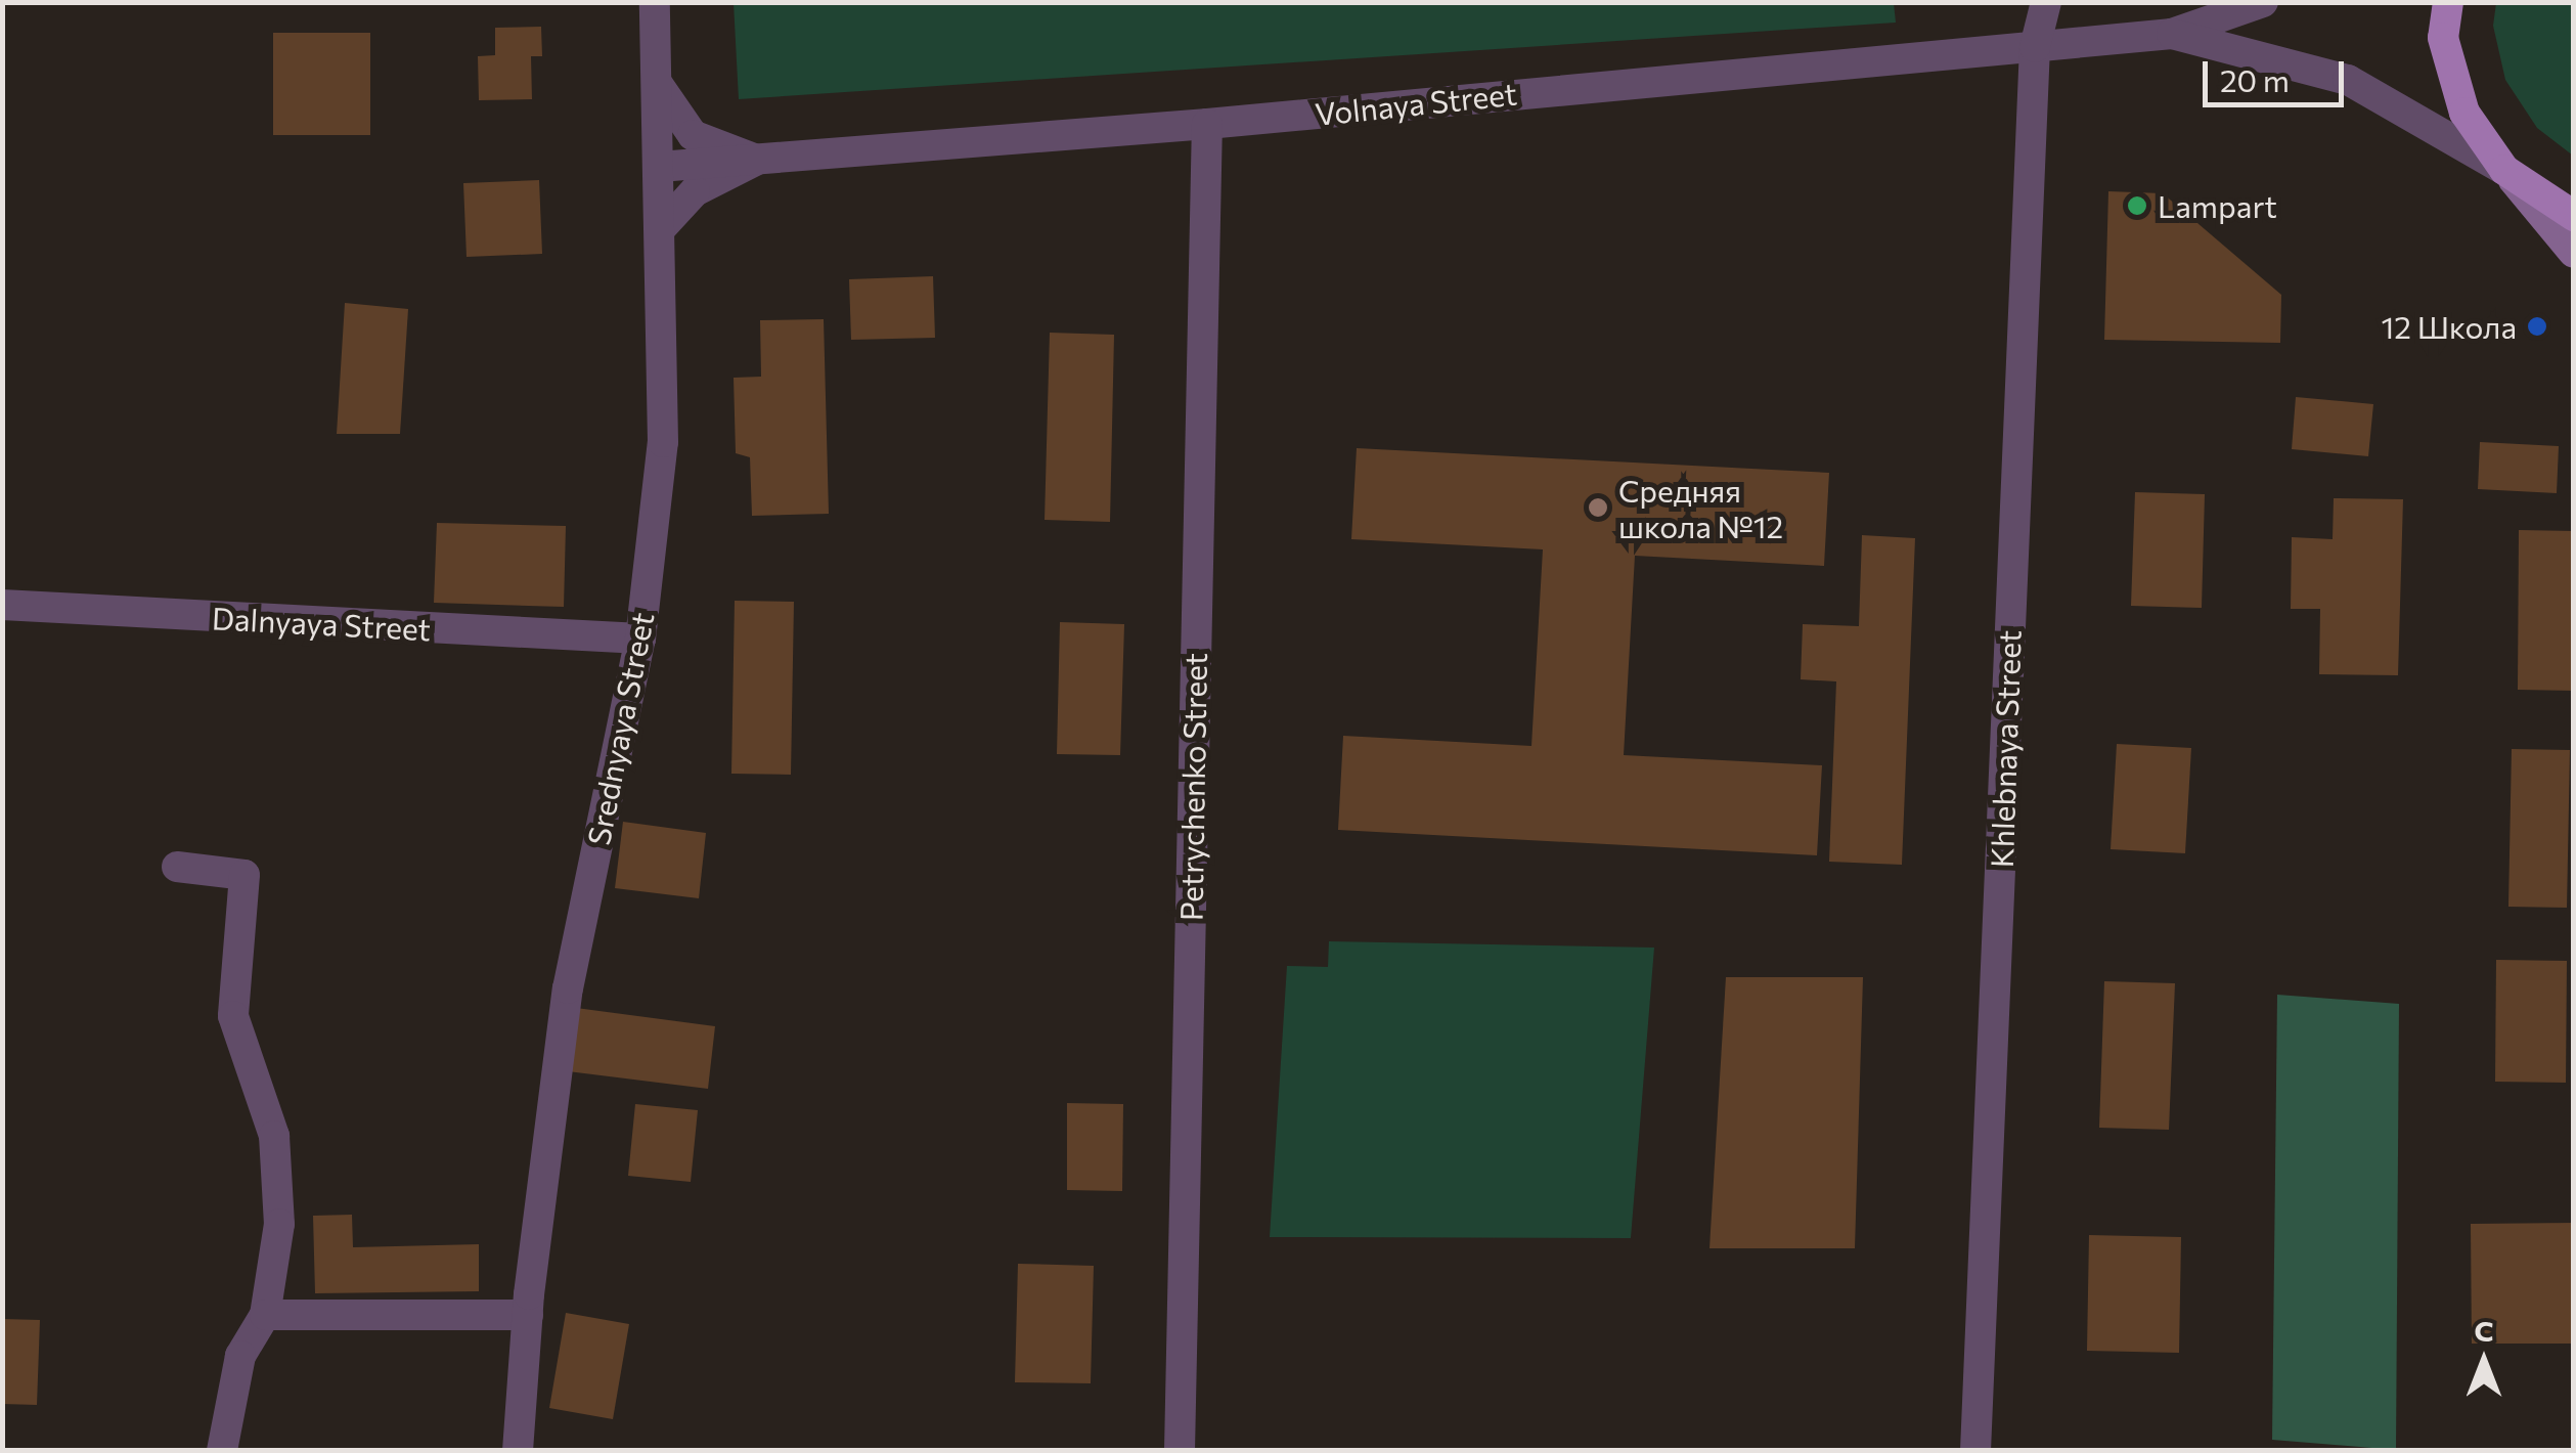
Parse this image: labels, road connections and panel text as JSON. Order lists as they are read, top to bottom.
{
  "streets": {
    "street": [
      "Volnaya Street",
      "Dalnyaya Street",
      "Srednyaya Street",
      "Khlebnaya Street",
      "Petrychenko Street"
    ]
  },
  "crossings": [
    ["Volnaya Street", "Srednyaya Street"],
    ["Volnaya Street", "Khlebnaya Street"],
    ["Volnaya Street", "Petrychenko Street"],
    ["Dalnyaya Street", "Srednyaya Street"]
  ],
  "places": ["Lampart", "12 Школа", "Средняя школа №12"],
  "scale_bar": "20 m",
  "north": "top"
}
